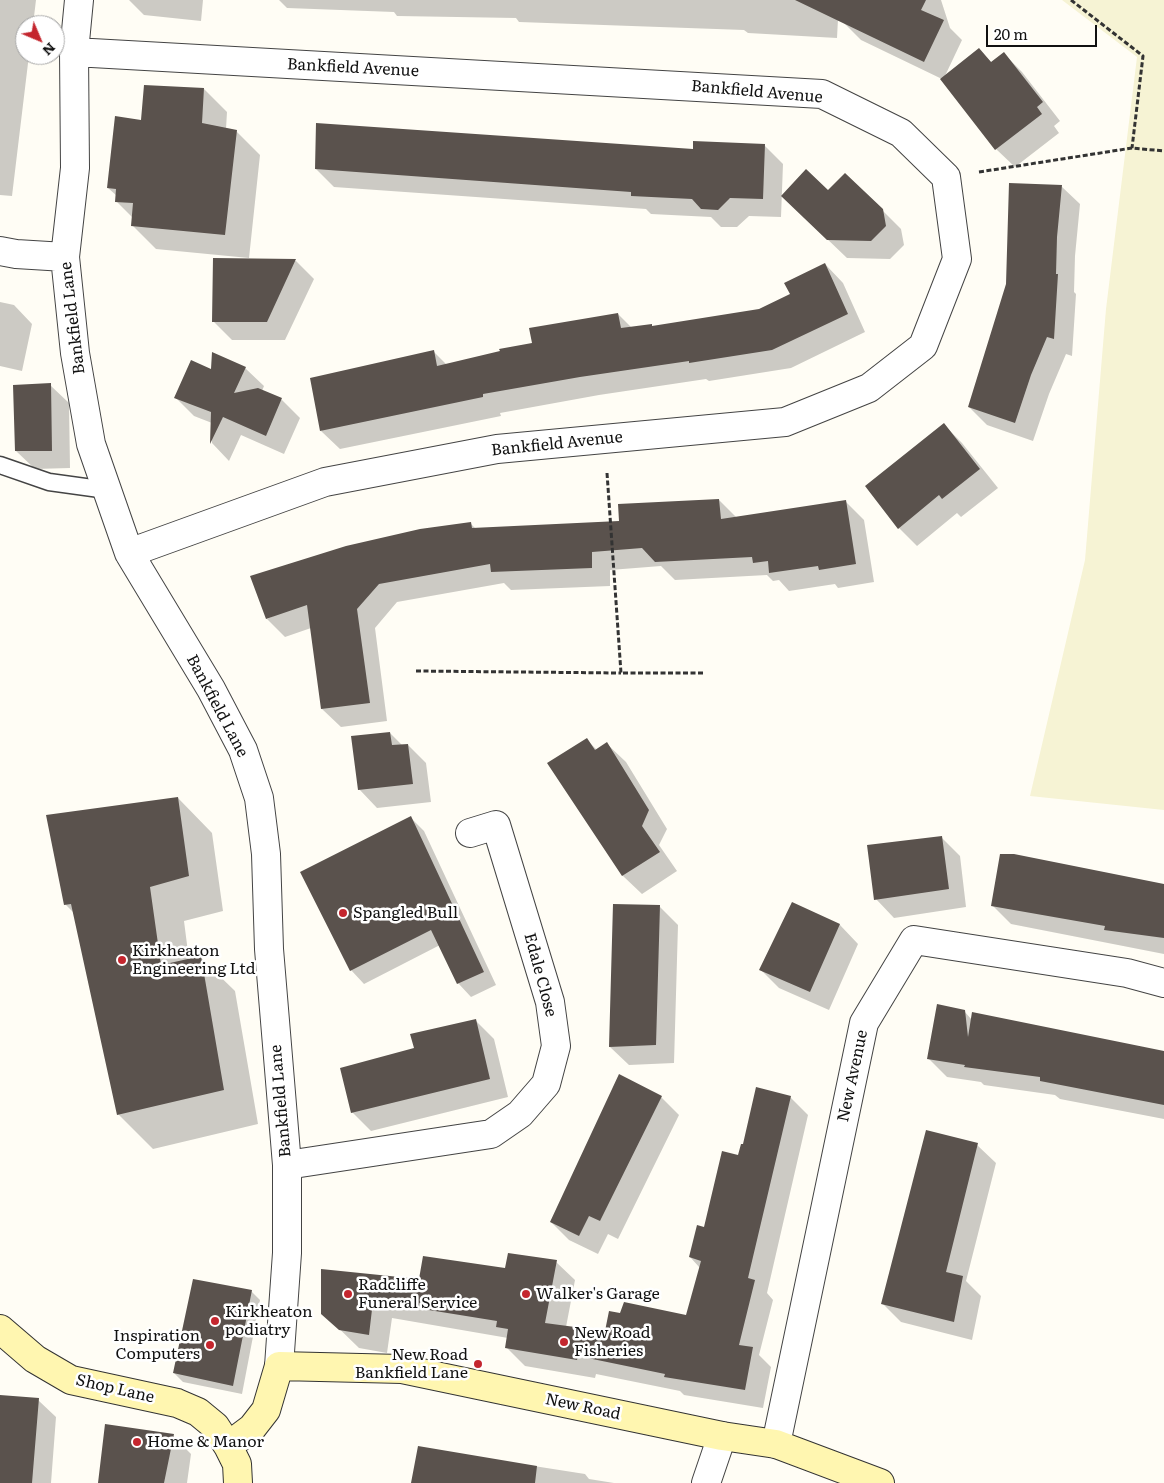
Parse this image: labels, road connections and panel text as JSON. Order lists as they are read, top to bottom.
{
  "streets": {
    "street": [
      "Bankfield Avenue",
      "Bankfield Lane",
      "Edale Close",
      "New Avenue",
      "Shop Lane",
      "New Road"
    ]
  },
  "crossings": [
    ["Bankfield Avenue", "Bankfield Lane"],
    ["Bankfield Lane", "Edale Close"],
    ["Bankfield Lane", "Shop Lane"],
    ["Bankfield Lane", "New Road"],
    ["New Avenue", "New Road"]
  ],
  "places": [
    "Spangled Bull",
    "Kirkheaton Engineering Ltd",
    "Radcliffe Funeral Service",
    "Walker's Garage",
    "Kirkheaton podiatry",
    "New Road Fisheries",
    "Inspiration Computers",
    "New Road Bankfield Lane",
    "Home & Manor"
  ],
  "scale_bar": "20 m",
  "north": "bottom right"
}
